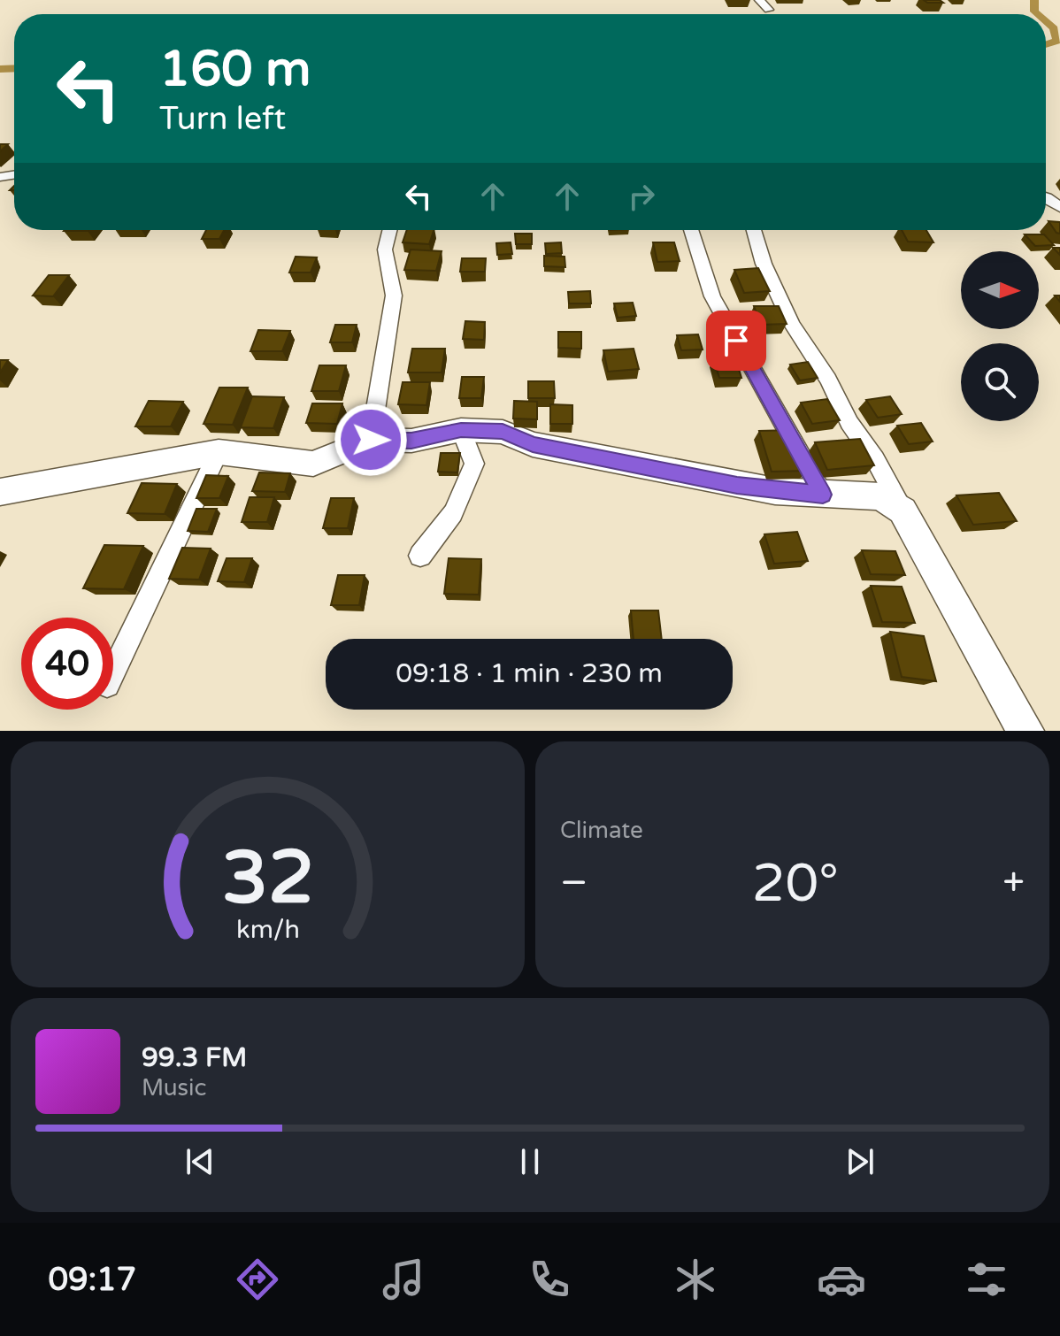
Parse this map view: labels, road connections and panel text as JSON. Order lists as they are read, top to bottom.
{
  "north": "right",
  "page": {
    "turn": ["160 m", "Turn left"],
    "limit": "40",
    "trip": "09:18 · 1 min · 230 m",
    "tile": "Climate",
    "heat": ["−", "20°", "+"],
    "song": ["99.3 FM", "Music"],
    "tabs": "09:17",
    "gauge": ["32", "km/h"]
  }
}
